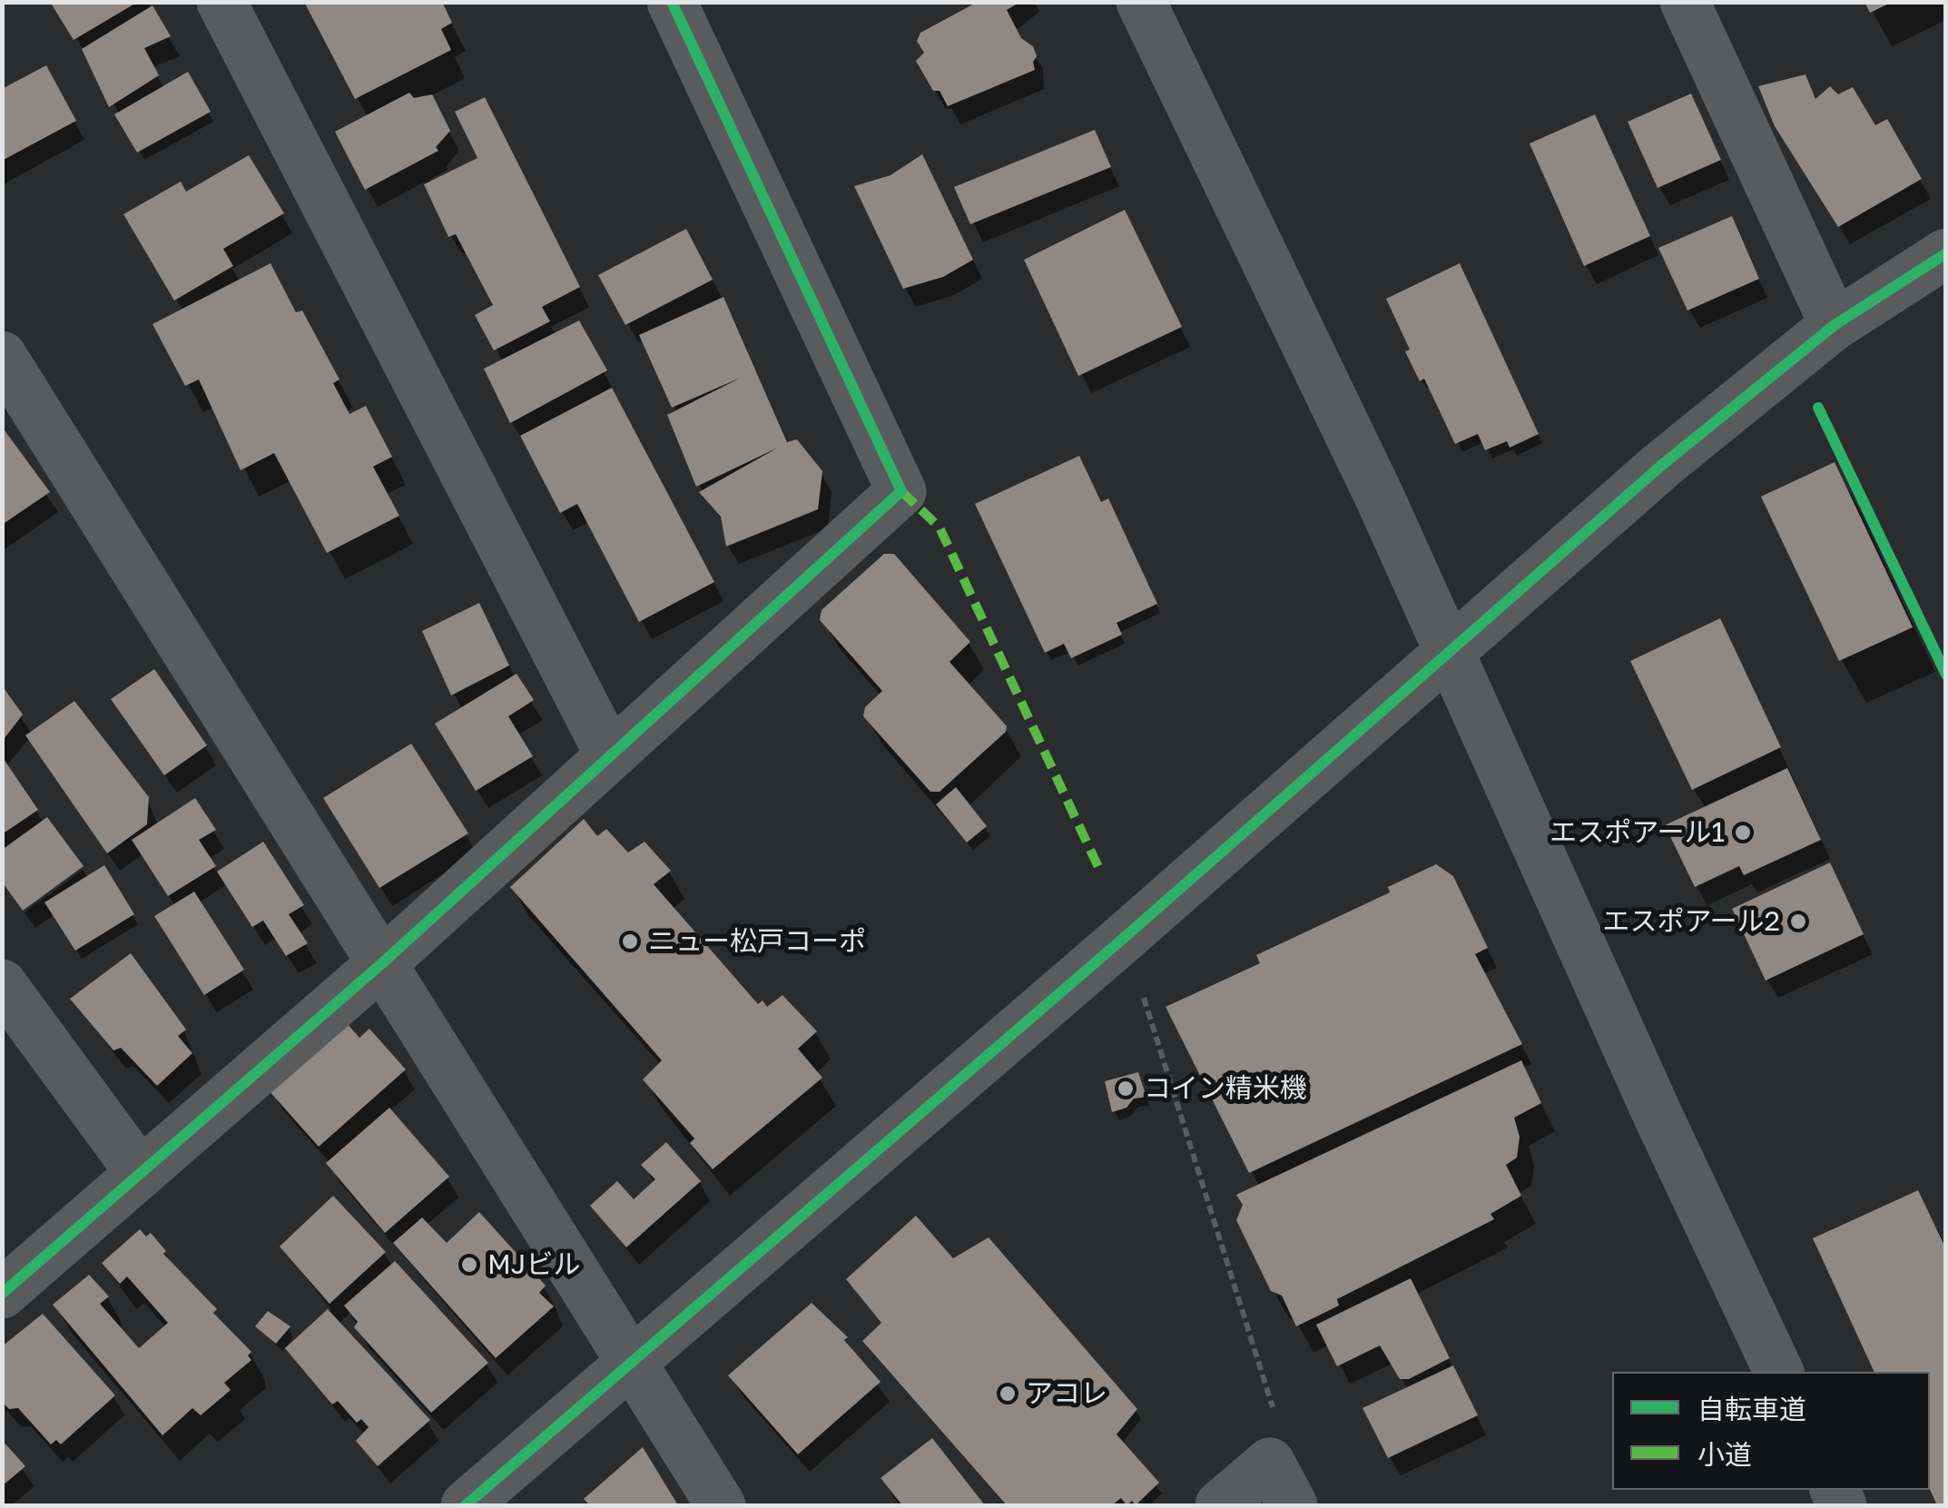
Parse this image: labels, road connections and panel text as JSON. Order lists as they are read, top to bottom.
{
  "places": [
    "エスポアール1",
    "エスポアール2",
    "ニュー松戸コーポ",
    "コイン精米機",
    "MJビル",
    "アコレ"
  ],
  "legend": ["自転車道", "小道"]
}
